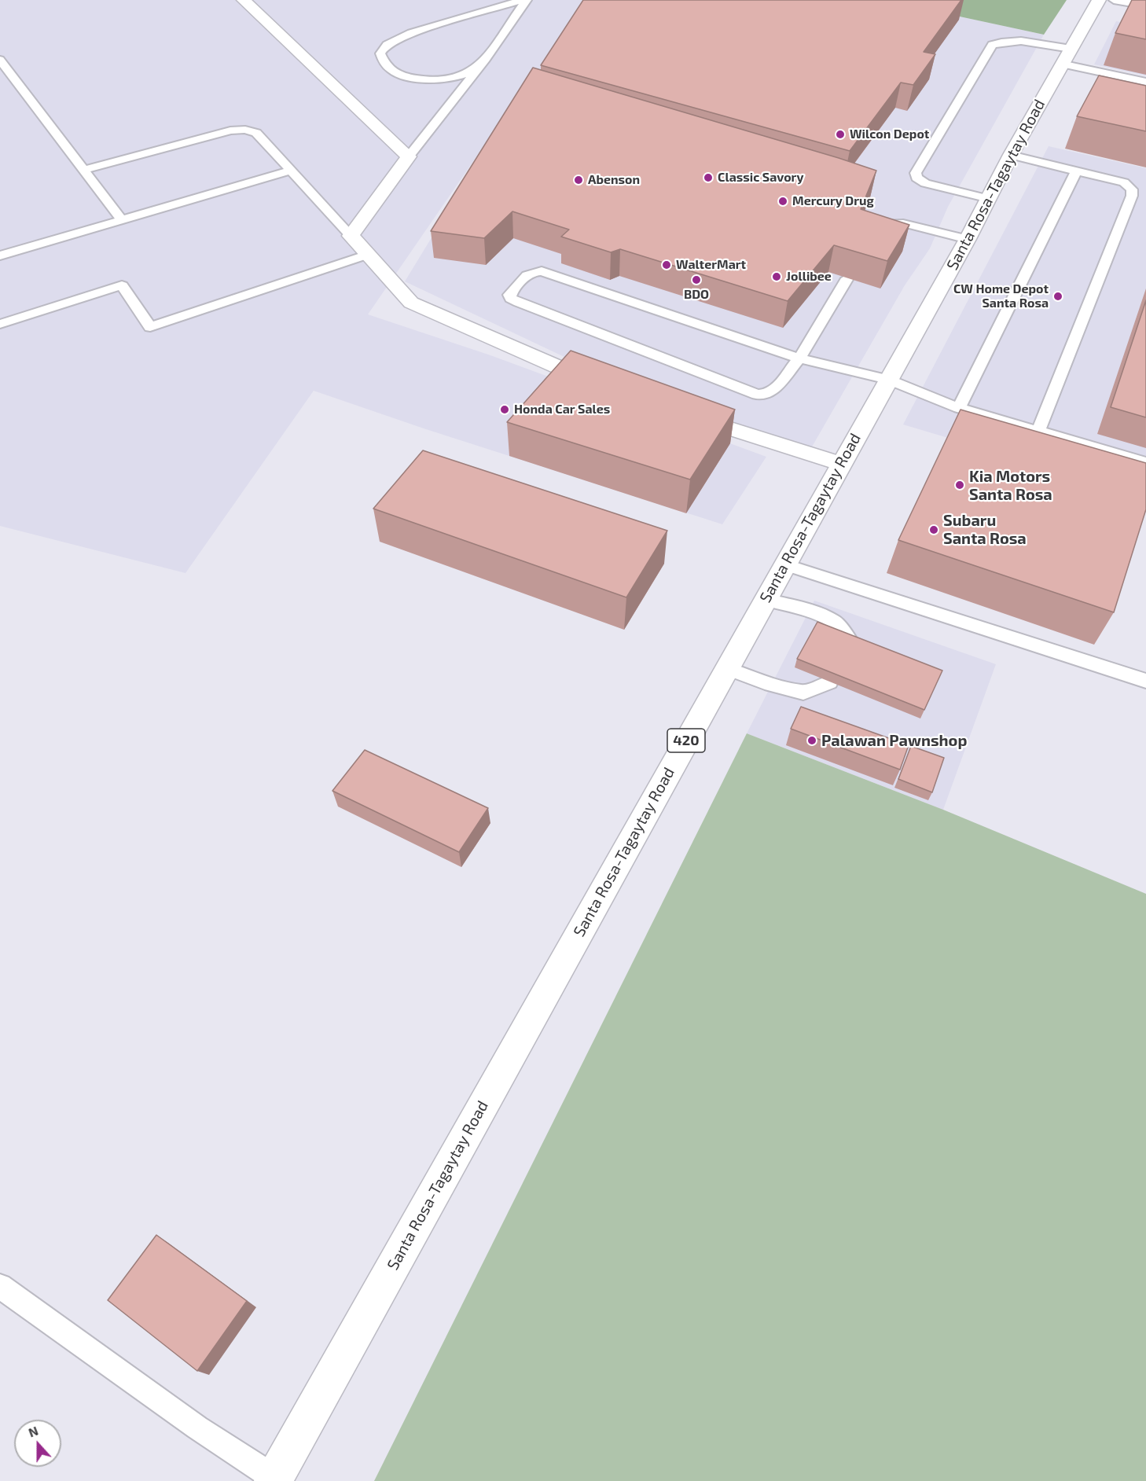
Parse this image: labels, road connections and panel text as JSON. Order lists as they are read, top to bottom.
{
  "streets": {
    "main road": ["Santa Rosa-Tagaytay Road", "420"]
  },
  "places": [
    "Wilcon Depot",
    "Classic Savory",
    "Abenson",
    "Mercury Drug",
    "WalterMart",
    "Jollibee",
    "BDO",
    "CW Home Depot Santa Rosa",
    "Honda Car Sales",
    "Kia Motors Santa Rosa",
    "Subaru Santa Rosa",
    "Palawan Pawnshop"
  ],
  "north": "top"
}
